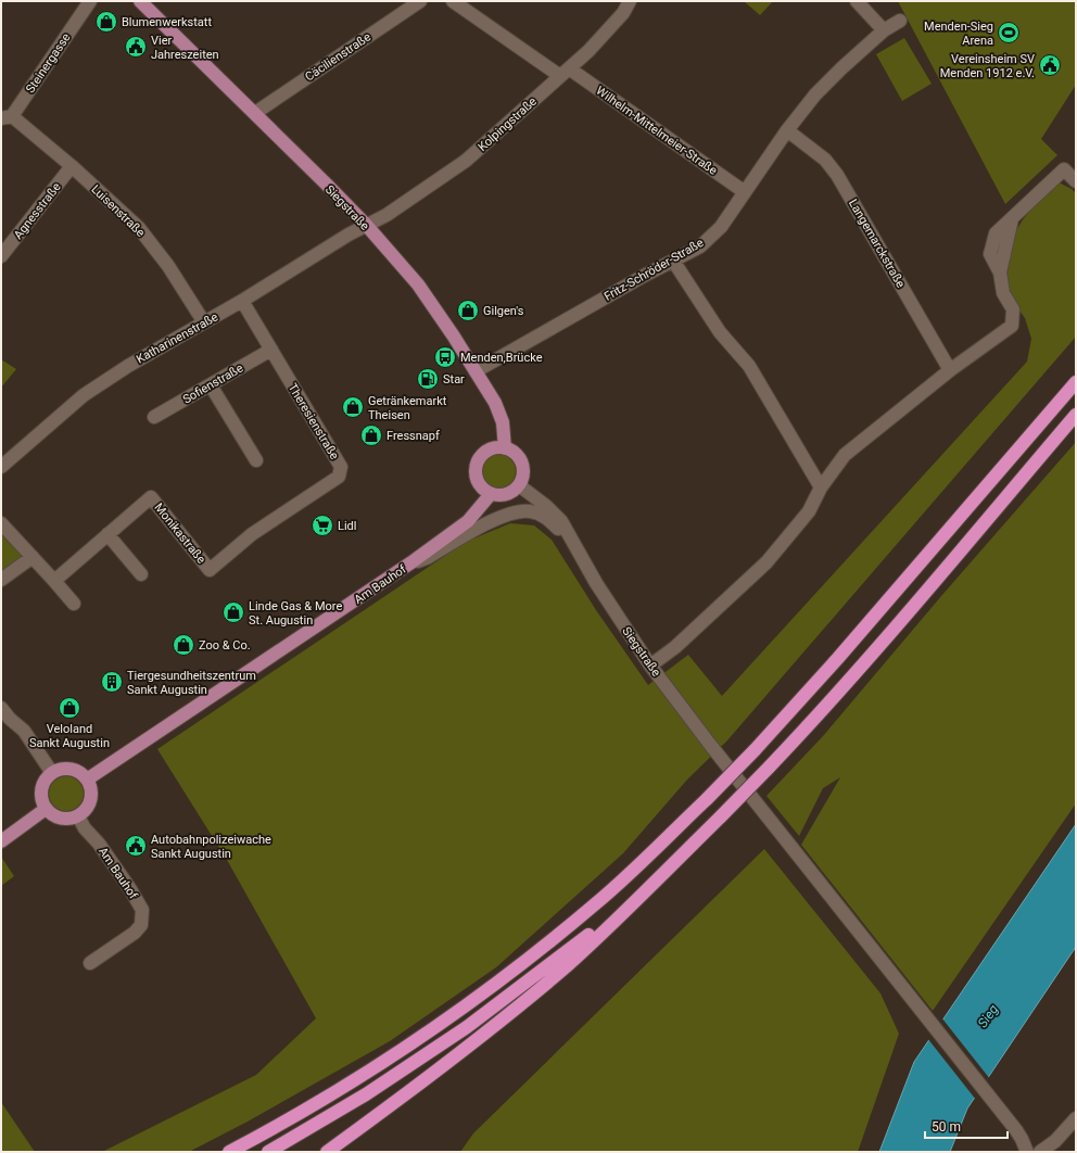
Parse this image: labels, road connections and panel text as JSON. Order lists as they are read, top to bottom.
{
  "streets": {
    "main road": ["Siegstraße", "Am Bauhof"],
    "street": [
      "Cäcilienstraße",
      "Steinergasse",
      "Kolpingstraße",
      "Wilhelm-Mittelmeier-Straße",
      "Agnesstraße",
      "Luisenstraße",
      "Langemarckstraße",
      "Fritz-Schröder-Straße",
      "Katharinenstraße",
      "Sofienstraße",
      "Theresienstraße",
      "Monikastraße"
    ]
  },
  "crossings": [
    ["Cäcilienstraße", "Siegstraße"],
    ["Steinergasse", "Luisenstraße"],
    ["Kolpingstraße", "Wilhelm-Mittelmeier-Straße"],
    ["Kolpingstraße", "Siegstraße"],
    ["Kolpingstraße", "Katharinenstraße"],
    ["Wilhelm-Mittelmeier-Straße", "Fritz-Schröder-Straße"],
    ["Siegstraße", "Fritz-Schröder-Straße"],
    ["Siegstraße", "Katharinenstraße"],
    ["Siegstraße", "Am Bauhof"],
    ["Agnesstraße", "Luisenstraße"],
    ["Luisenstraße", "Katharinenstraße"],
    ["Langemarckstraße", "Fritz-Schröder-Straße"],
    ["Katharinenstraße", "Theresienstraße"],
    ["Sofienstraße", "Theresienstraße"],
    ["Theresienstraße", "Monikastraße"]
  ],
  "water": ["Sieg"],
  "places": {
    "shop": [
      "Blumenwerkstatt",
      "Gilgen's",
      "Getränkemarkt Theisen",
      "Fressnapf",
      "Linde Gas & More St. Augustin",
      "Zoo & Co.",
      "Veloland Sankt Augustin"
    ],
    "sports": ["Menden-Sieg Arena"],
    "public building": ["Vier Jahreszeiten", "Vereinsheim SV Menden 1912 e.V.", "Autobahnpolizeiwache Sankt Augustin"],
    "bus stop": ["Menden,Brücke"],
    "fuel station": ["Star"],
    "supermarket": ["Lidl"],
    "building": ["Tiergesundheitszentrum Sankt Augustin"]
  },
  "scale_bar": "50 m"
}
